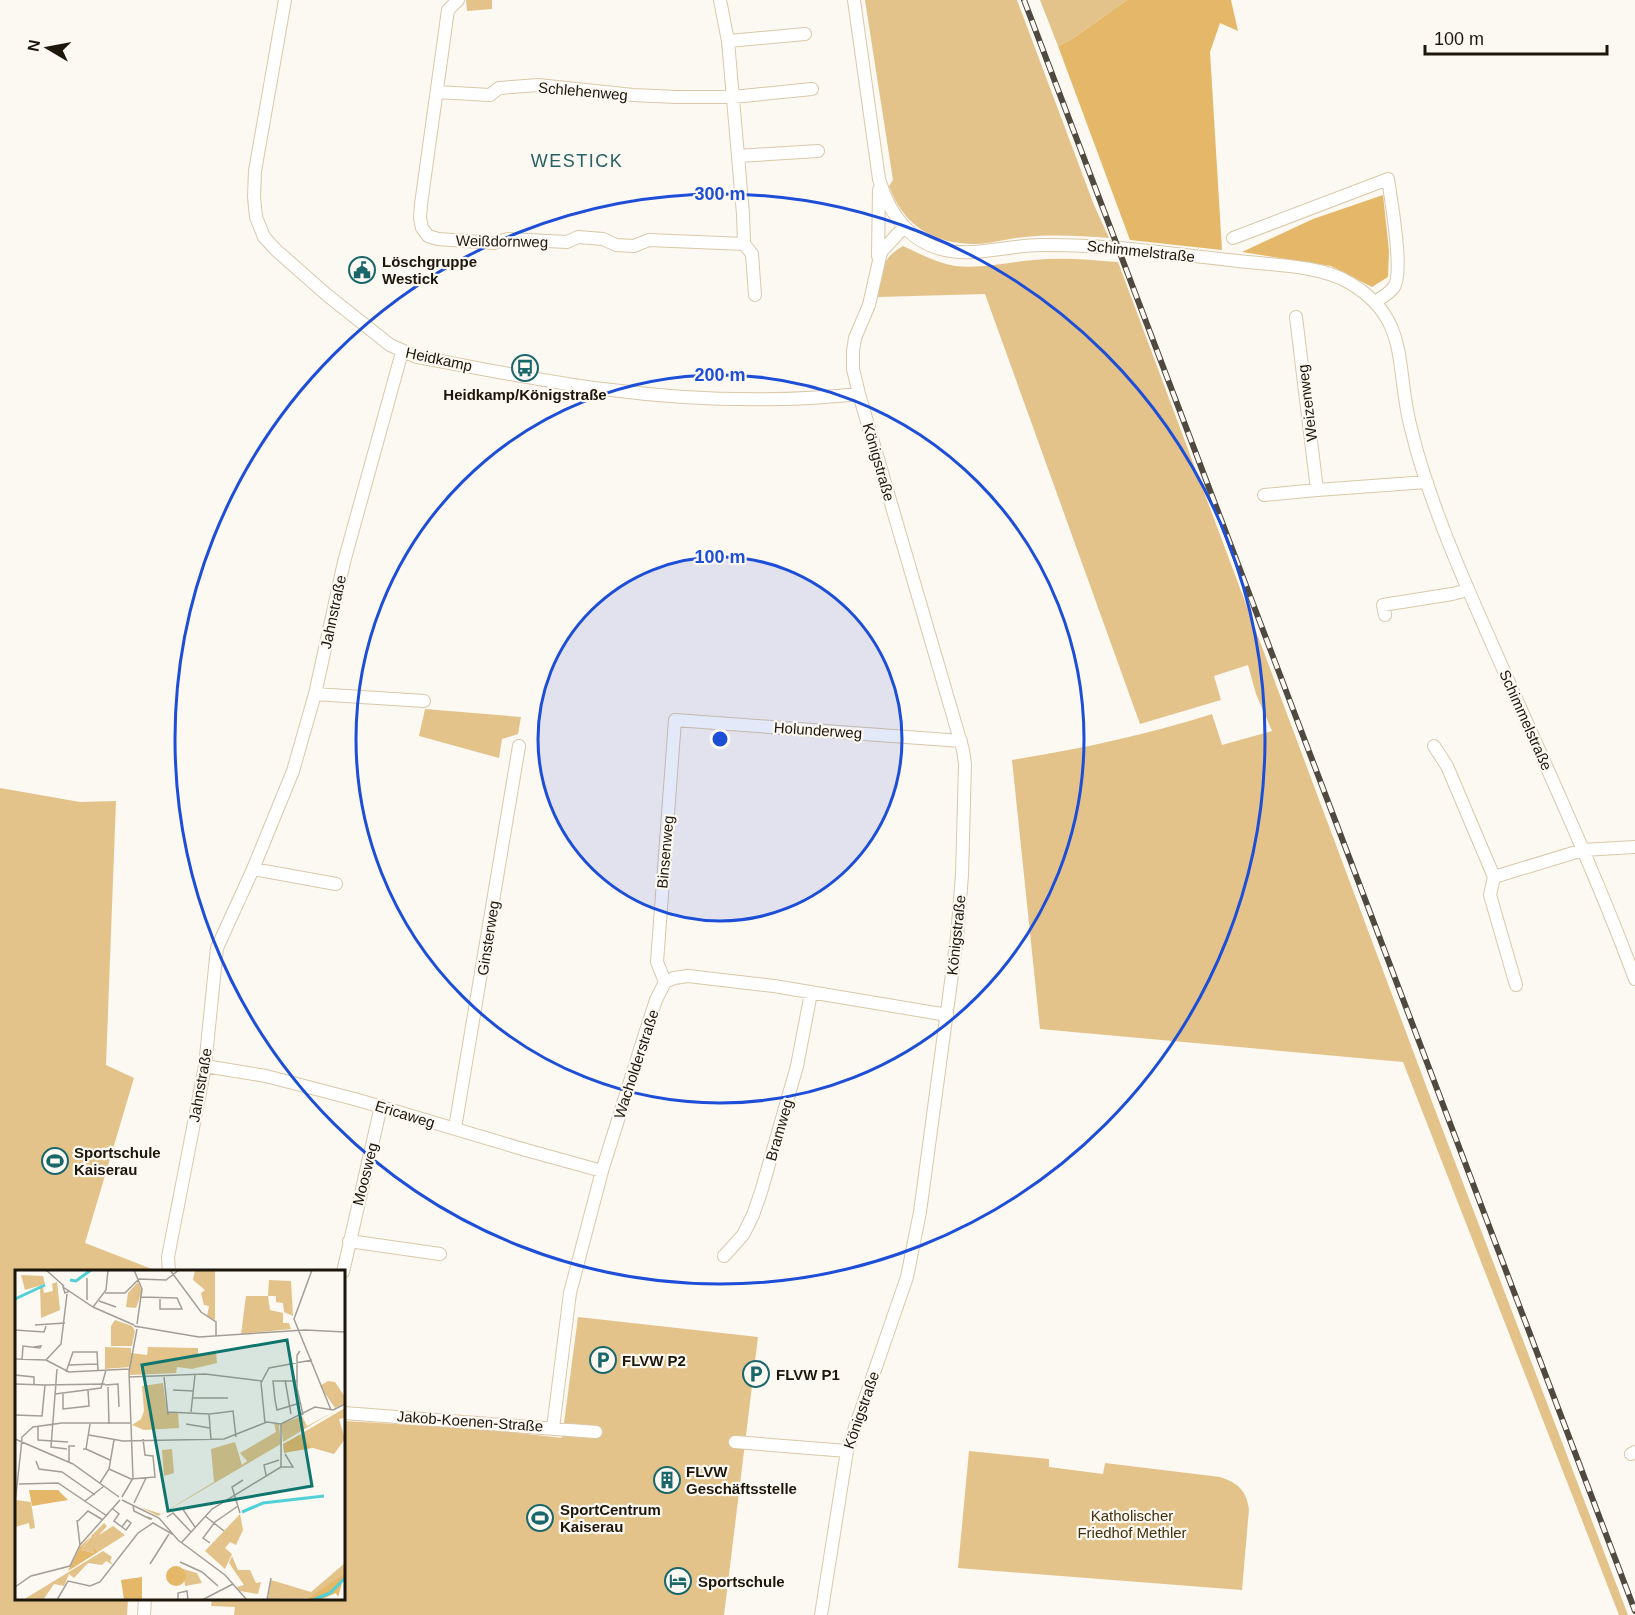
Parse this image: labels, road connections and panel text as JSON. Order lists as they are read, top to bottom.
{
  "streets": {
    "street": [
      "Schlehenweg",
      "Weißdornweg",
      "Schimmelstraße",
      "Heidkamp",
      "Weizenweg",
      "Königstraße",
      "Jahnstraße",
      "Holunderweg",
      "Binsenweg",
      "Ginsterweg",
      "Wacholderstraße",
      "Ericaweg",
      "Bramweg",
      "Moosweg",
      "Jakob-Koenen-Straße"
    ]
  },
  "crossings": [
    ["Schlehenweg", "Weißdornweg"],
    ["Schimmelstraße", "Königstraße"],
    ["Heidkamp", "Königstraße"],
    ["Heidkamp", "Jahnstraße"],
    ["Königstraße", "Holunderweg"],
    ["Jahnstraße", "Ericaweg"],
    ["Holunderweg", "Binsenweg"],
    ["Binsenweg", "Wacholderstraße"],
    ["Ginsterweg", "Ericaweg"],
    ["Wacholderstraße", "Ericaweg"],
    ["Wacholderstraße", "Jakob-Koenen-Straße"],
    ["Ericaweg", "Moosweg"]
  ],
  "districts": ["WESTICK"],
  "parks": ["Katholischer Friedhof Methler"],
  "places": {
    "public building": ["Löschgruppe Westick"],
    "bus stop": ["Heidkamp/Königstraße"],
    "sports": ["Sportschule Kaiserau", "SportCentrum Kaiserau"],
    "parking": ["FLVW P2", "FLVW P1"],
    "building": ["FLVW Geschäftsstelle"],
    "hotel": ["Sportschule"]
  },
  "scale_bar": "100 m",
  "north": "left",
  "rings": ["300 m", "200 m", "100 m"]
}
